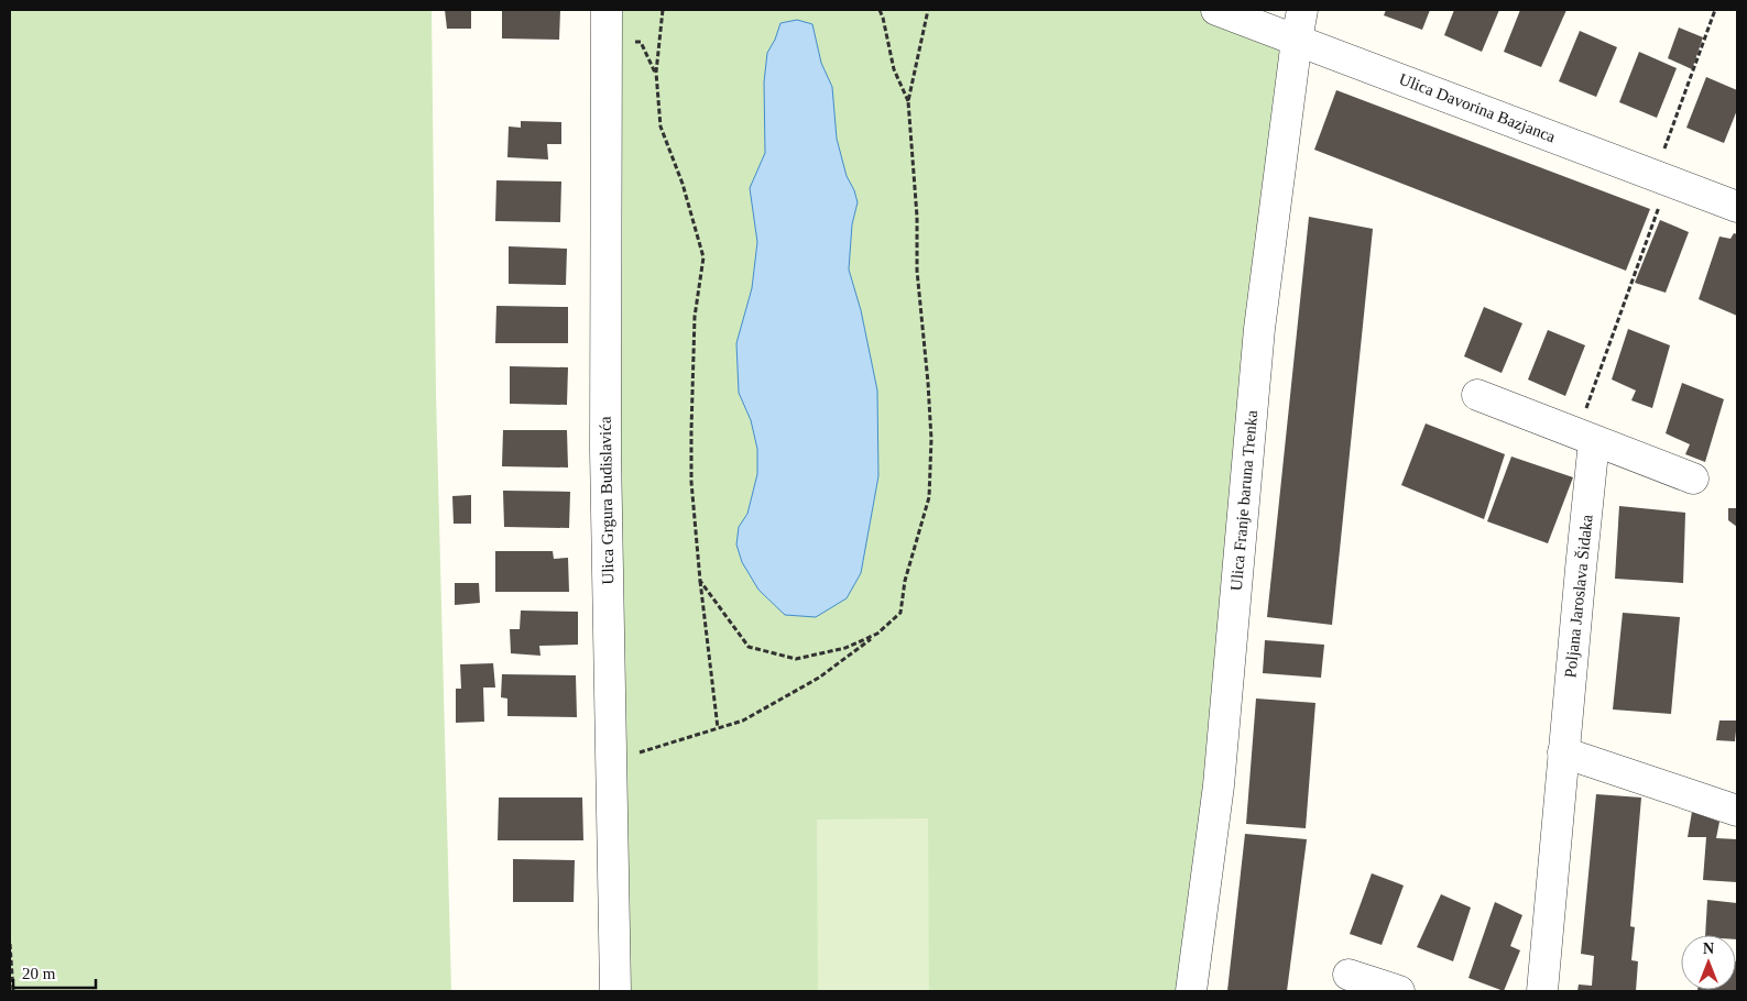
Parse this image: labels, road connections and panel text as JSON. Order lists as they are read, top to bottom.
{
  "streets": {
    "street": [
      "Ulica Davorina Bazjanca",
      "Ulica Grgura Budislavića",
      "Ulica Franje baruna Trenka",
      "Poljana Jaroslava Šidaka"
    ]
  },
  "crossings": [
    ["Ulica Davorina Bazjanca", "Ulica Franje baruna Trenka"]
  ],
  "scale_bar": "20 m",
  "north": "top"
}
